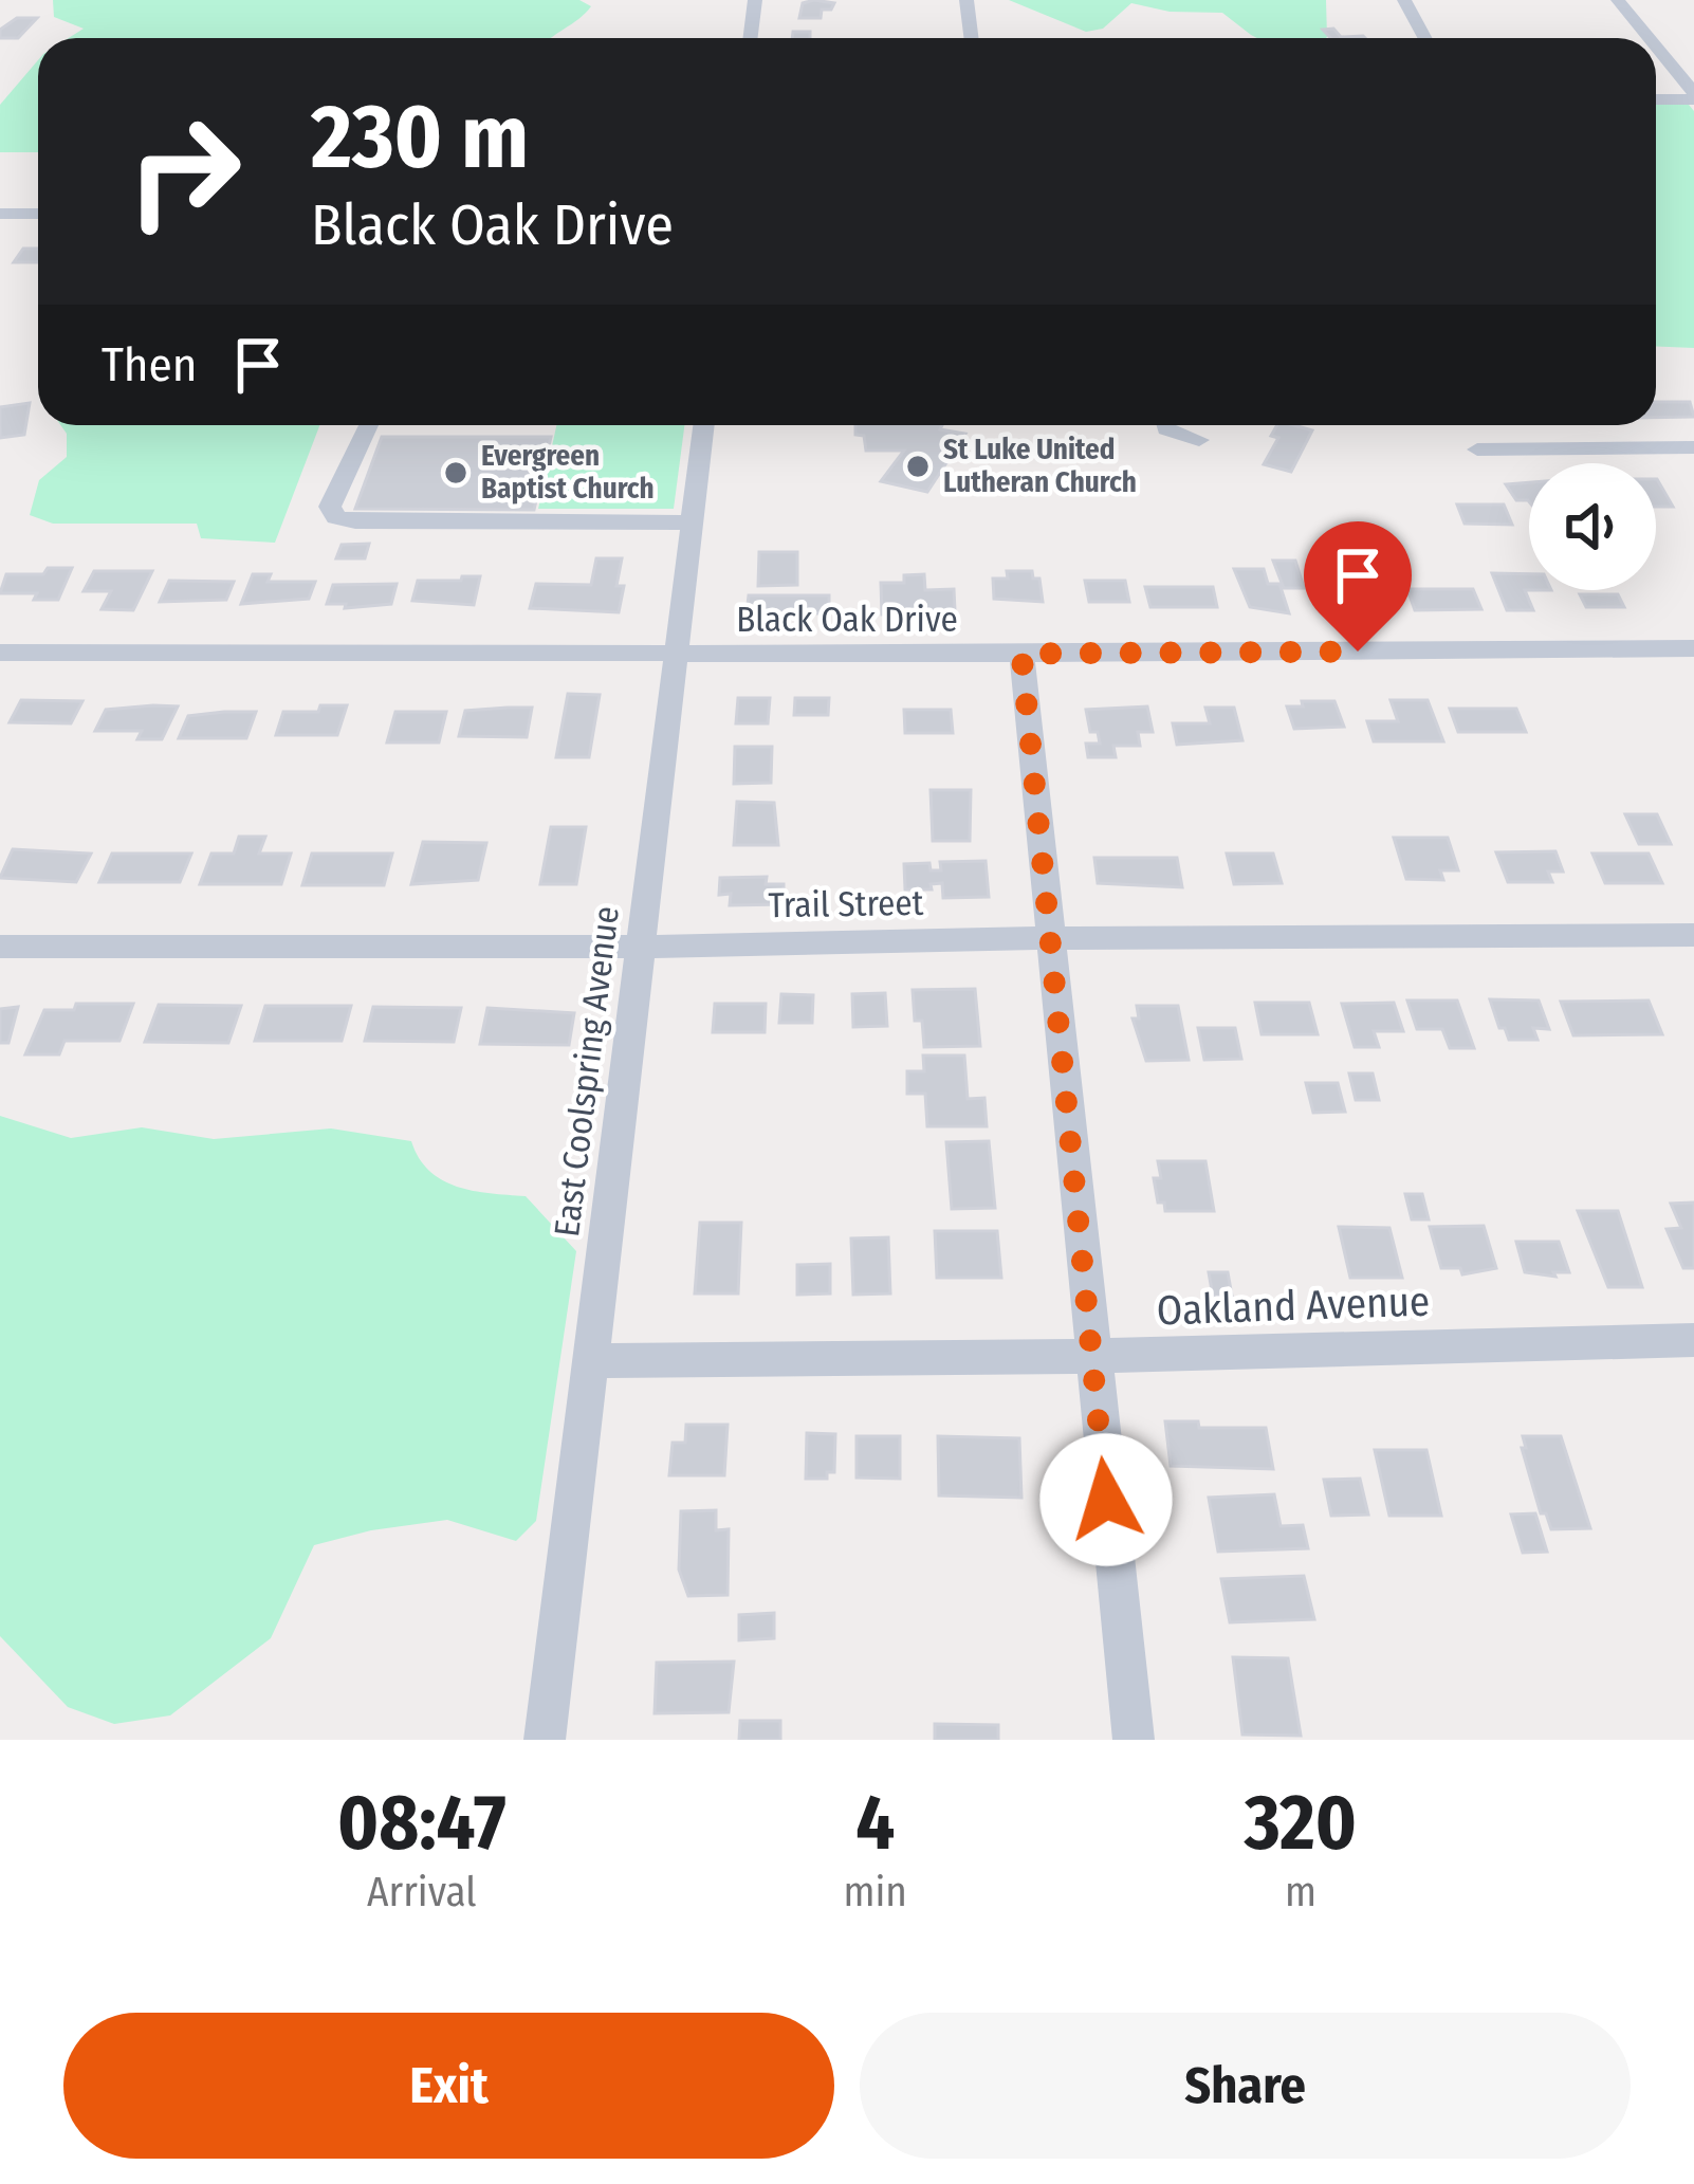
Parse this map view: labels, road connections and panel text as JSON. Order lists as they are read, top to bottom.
{
  "streets": {
    "street": [
      "Black Oak Drive",
      "Trail Street",
      "East Coolspring Avenue",
      "Oakland Avenue"
    ]
  },
  "crossings": [
    ["Black Oak Drive", "East Coolspring Avenue"],
    ["Trail Street", "East Coolspring Avenue"],
    ["East Coolspring Avenue", "Oakland Avenue"]
  ],
  "places": ["St Luke United Lutheran Church", "Evergreen Baptist Church"],
  "page": {
    "turn": ["230 m", "Black Oak Drive"],
    "then": "Then",
    "eta": [
      "08:47",
      "Arrival",
      "4",
      "min",
      "320",
      "m"
    ],
    "buttons": ["Exit", "Share"]
  }
}
